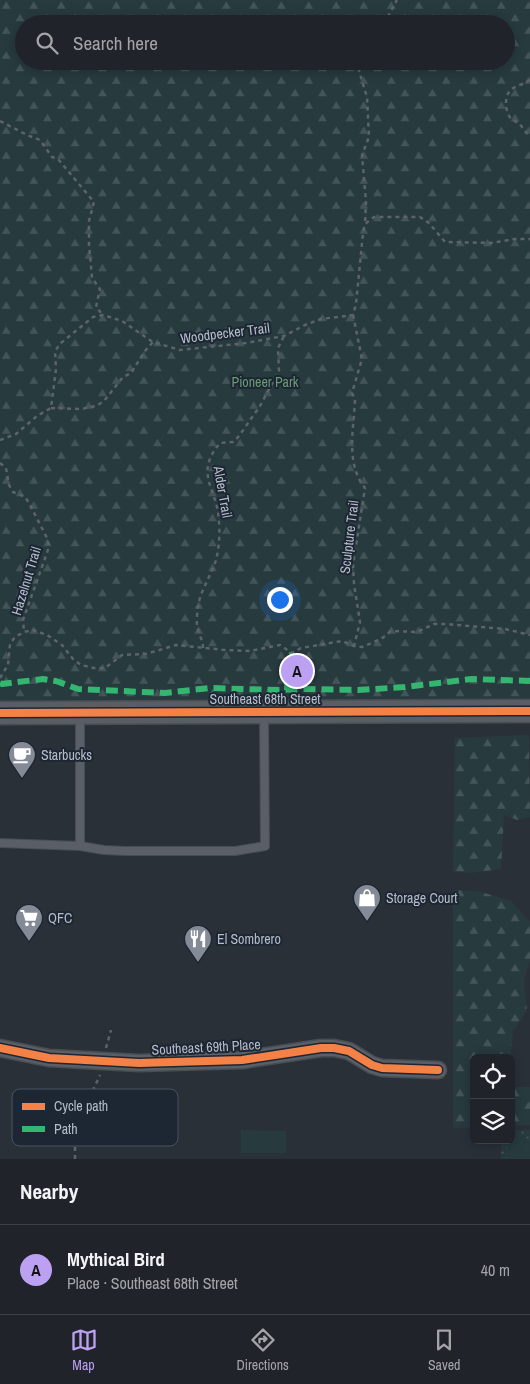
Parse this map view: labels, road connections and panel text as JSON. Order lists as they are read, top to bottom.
{
  "streets": {
    "street": ["Southeast 68th Street", "Southeast 69th Place"],
    "path": [
      "Woodpecker Trail",
      "Alder Trail",
      "Sculpture Trail",
      "Hazelnut Trail"
    ]
  },
  "crossings": [
    ["Woodpecker Trail", "Alder Trail"],
    ["Woodpecker Trail", "Sculpture Trail"]
  ],
  "parks": ["Pioneer Park"],
  "places": {
    "cafe": ["Starbucks"],
    "shop": ["Storage Court"],
    "supermarket": ["QFC"],
    "restaurant": ["El Sombrero"]
  },
  "legend": ["Cycle path", "Path"],
  "page": {
    "search": "Search here",
    "pins": "A",
    "heading": "Nearby",
    "list": [
      {
        "mark": "A",
        "name": "Mythical Bird",
        "note": "Place · Southeast 68th Street",
        "value": "40 m"
      }
    ],
    "nav": ["Map", "Directions", "Saved"]
  }
}
